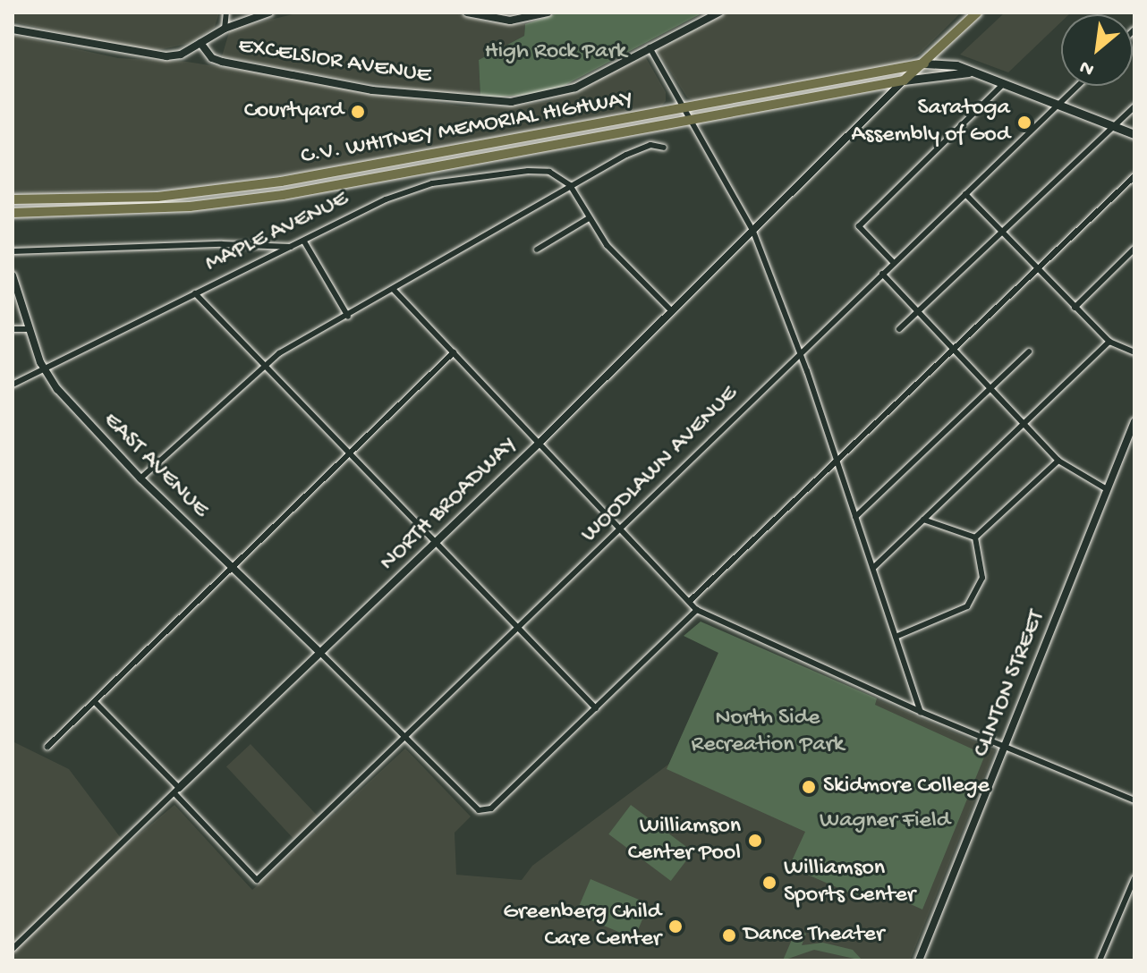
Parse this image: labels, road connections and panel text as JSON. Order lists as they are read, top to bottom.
{
  "streets": {
    "highway": ["C.V. WHITNEY MEMORIAL HIGHWAY"],
    "street": [
      "EXCELSIOR AVENUE",
      "MAPLE AVENUE",
      "WOODLAWN AVENUE",
      "EAST AVENUE",
      "NORTH BROADWAY",
      "CLINTON STREET"
    ]
  },
  "crossings": [
    ["C.V. WHITNEY MEMORIAL HIGHWAY", "NORTH BROADWAY"],
    ["MAPLE AVENUE", "EAST AVENUE"],
    ["WOODLAWN AVENUE", "NORTH BROADWAY"],
    ["EAST AVENUE", "NORTH BROADWAY"]
  ],
  "parks": ["High Rock Park", "North Side Recreation Park", "Wagner Field"],
  "places": [
    "Courtyard",
    "Saratoga Assembly of God",
    "Skidmore College",
    "Williamson Center Pool",
    "Williamson Sports Center",
    "Greenberg Child Care Center",
    "Dance Theater"
  ],
  "north": "bottom left"
}
